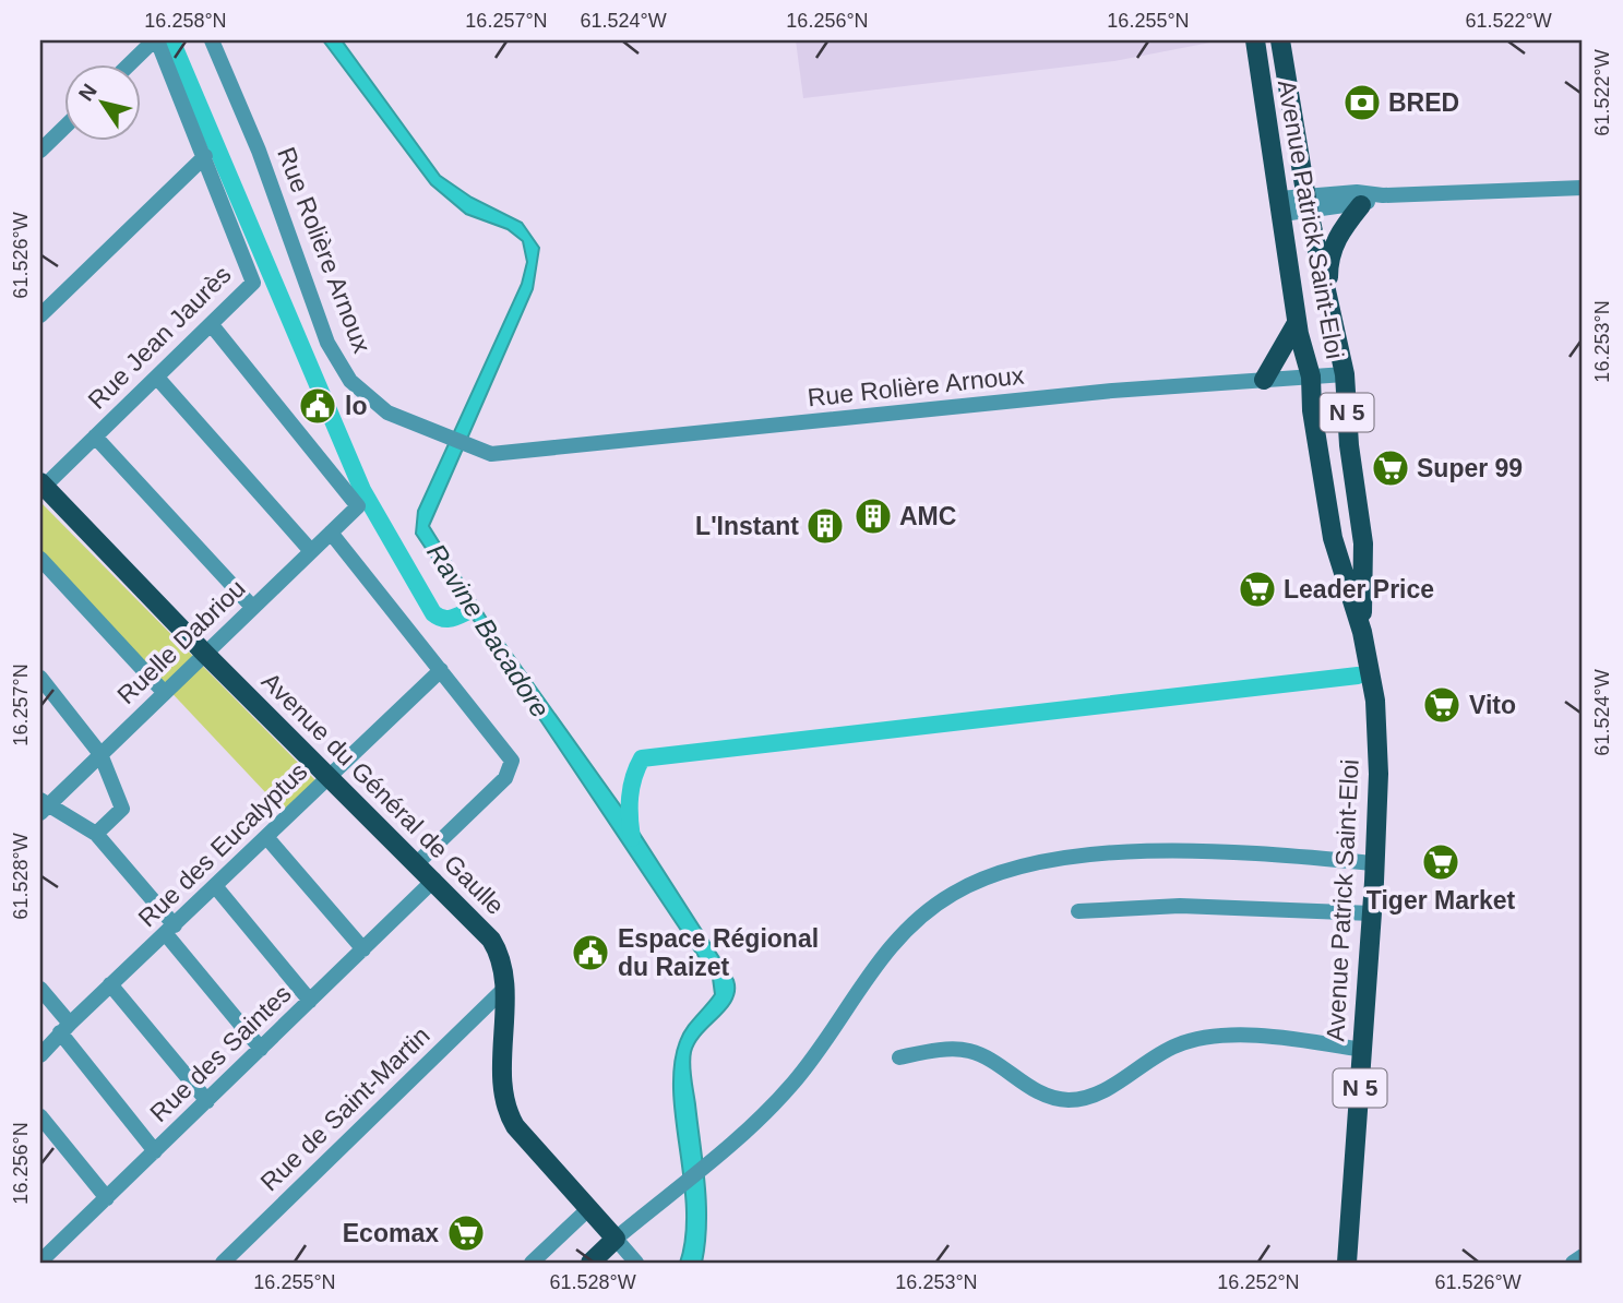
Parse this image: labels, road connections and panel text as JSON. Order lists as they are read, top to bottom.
{
  "streets": {
    "main road": ["Avenue Patrick Saint-Eloi", "N 5", "Avenue du Général de Gaulle"],
    "street": [
      "Rue Rolière Arnoux",
      "Rue Jean Jaurès",
      "Ruelle Dabriou",
      "Rue des Eucalyptus",
      "Rue des Saintes",
      "Rue de Saint-Martin"
    ]
  },
  "crossings": [
    ["Avenue Patrick Saint-Eloi", "Rue Rolière Arnoux"],
    ["Rue Jean Jaurès", "Ruelle Dabriou"],
    ["Rue Jean Jaurès", "Avenue du Général de Gaulle"],
    ["Ruelle Dabriou", "Avenue du Général de Gaulle"],
    ["Avenue du Général de Gaulle", "Rue des Eucalyptus"],
    ["Avenue du Général de Gaulle", "Rue des Saintes"],
    ["Avenue du Général de Gaulle", "Rue de Saint-Martin"]
  ],
  "water": ["Ravine Bacadore"],
  "places": {
    "bank": ["BRED"],
    "public building": ["lo", "Espace Régional du Raizet"],
    "supermarket": [
      "Super 99",
      "Leader Price",
      "Vito",
      "Tiger Market",
      "Ecomax"
    ],
    "building": ["AMC", "L'Instant"]
  },
  "north": "top left",
  "coordinates": [
    "16.258°N",
    "16.257°N",
    "61.524°W",
    "16.256°N",
    "16.255°N",
    "61.522°W",
    "61.526°W",
    "16.253°N",
    "61.528°W",
    "16.252°N"
  ]
}
